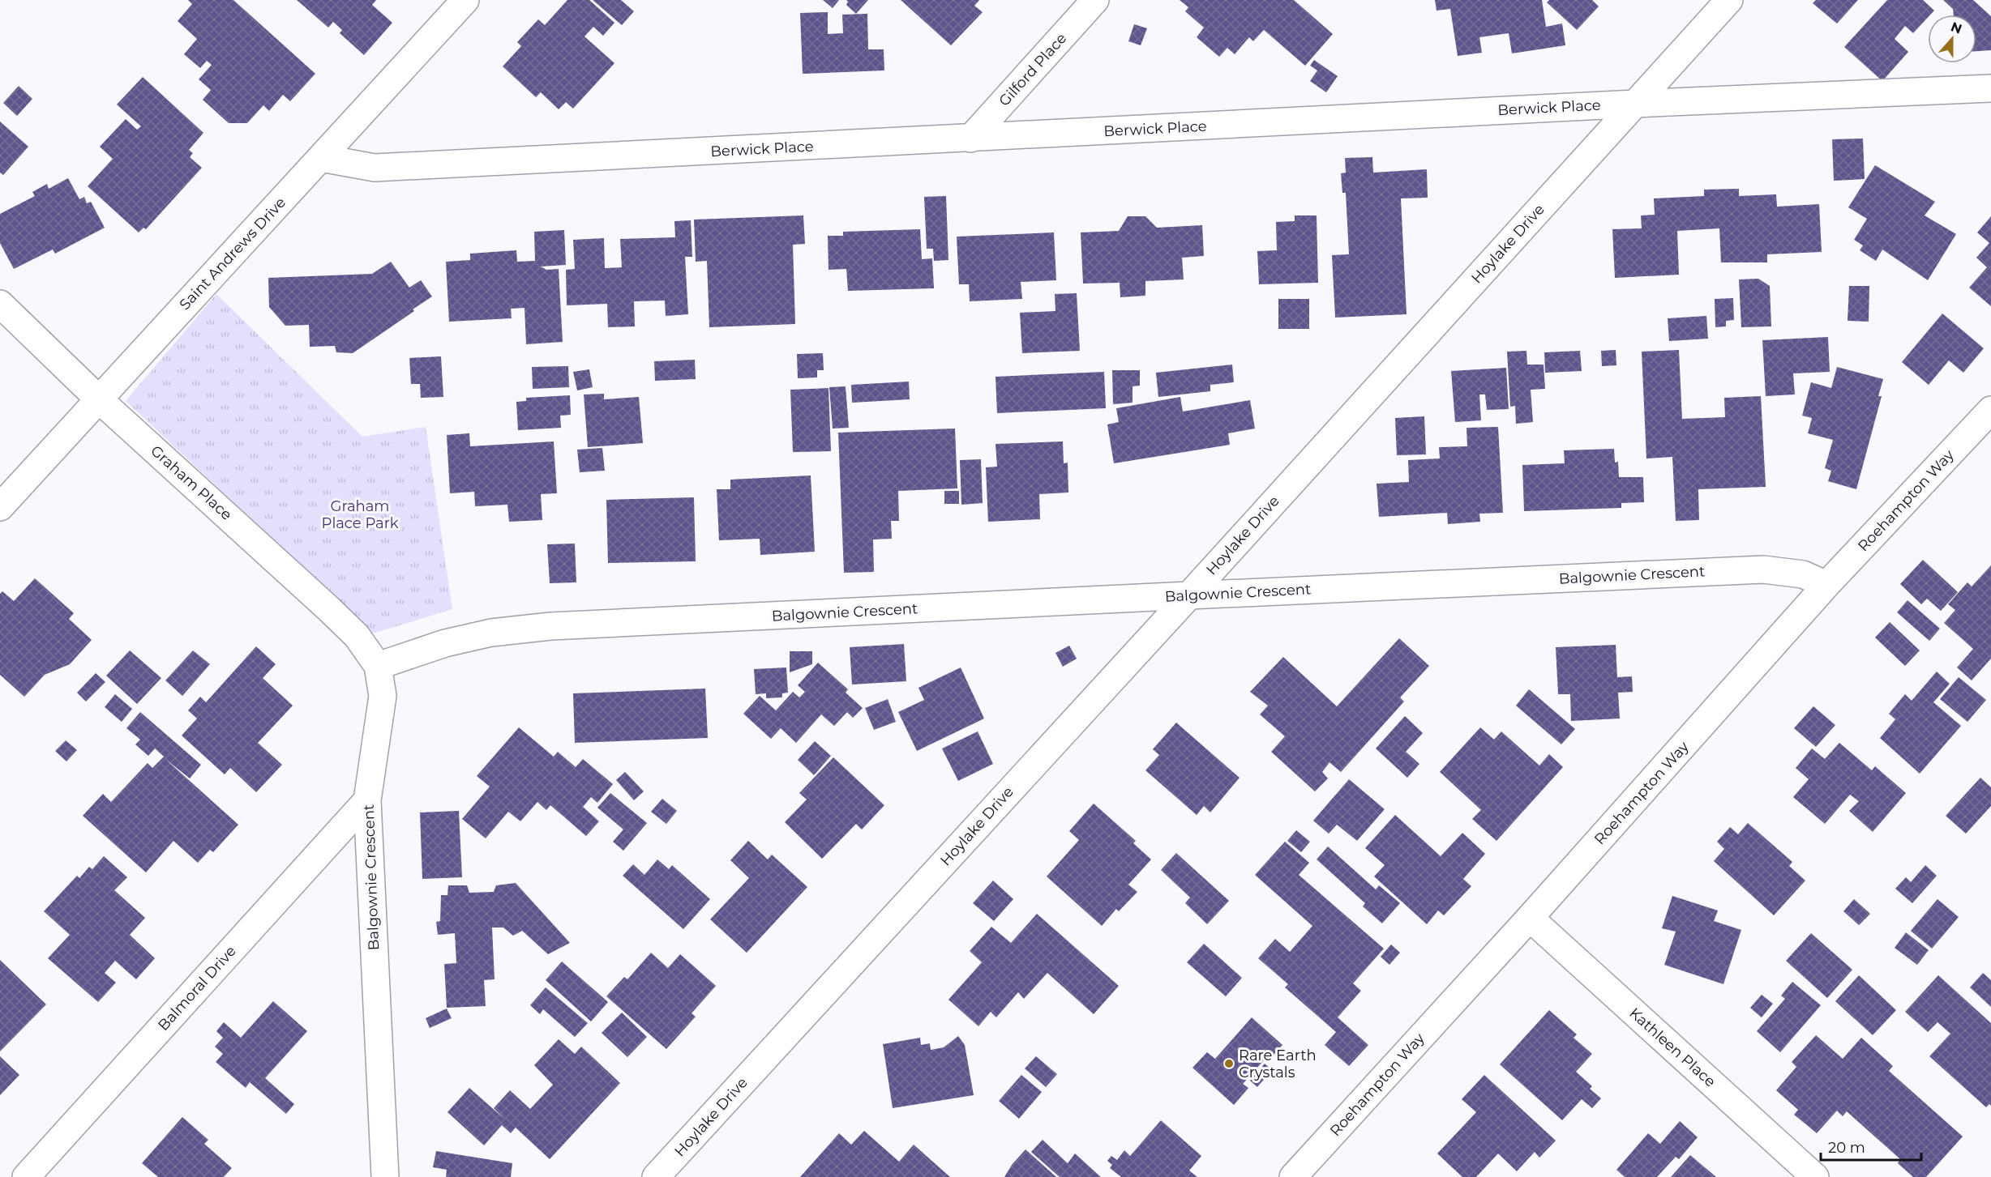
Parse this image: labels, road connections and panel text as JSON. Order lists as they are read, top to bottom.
{
  "streets": {
    "street": [
      "Gilford Place",
      "Berwick Place",
      "Hoylake Drive",
      "Saint Andrews Drive",
      "Graham Place",
      "Roehampton Way",
      "Balgownie Crescent",
      "Balmoral Drive",
      "Kathleen Place"
    ]
  },
  "crossings": [
    ["Gilford Place", "Berwick Place"],
    ["Berwick Place", "Hoylake Drive"],
    ["Berwick Place", "Saint Andrews Drive"],
    ["Hoylake Drive", "Balgownie Crescent"],
    ["Saint Andrews Drive", "Graham Place"],
    ["Graham Place", "Balgownie Crescent"],
    ["Roehampton Way", "Balgownie Crescent"],
    ["Roehampton Way", "Kathleen Place"],
    ["Balgownie Crescent", "Balmoral Drive"]
  ],
  "parks": ["Graham Place Park"],
  "places": ["Rare Earth Crystals"],
  "scale_bar": "20 m",
  "north": "top"
}
